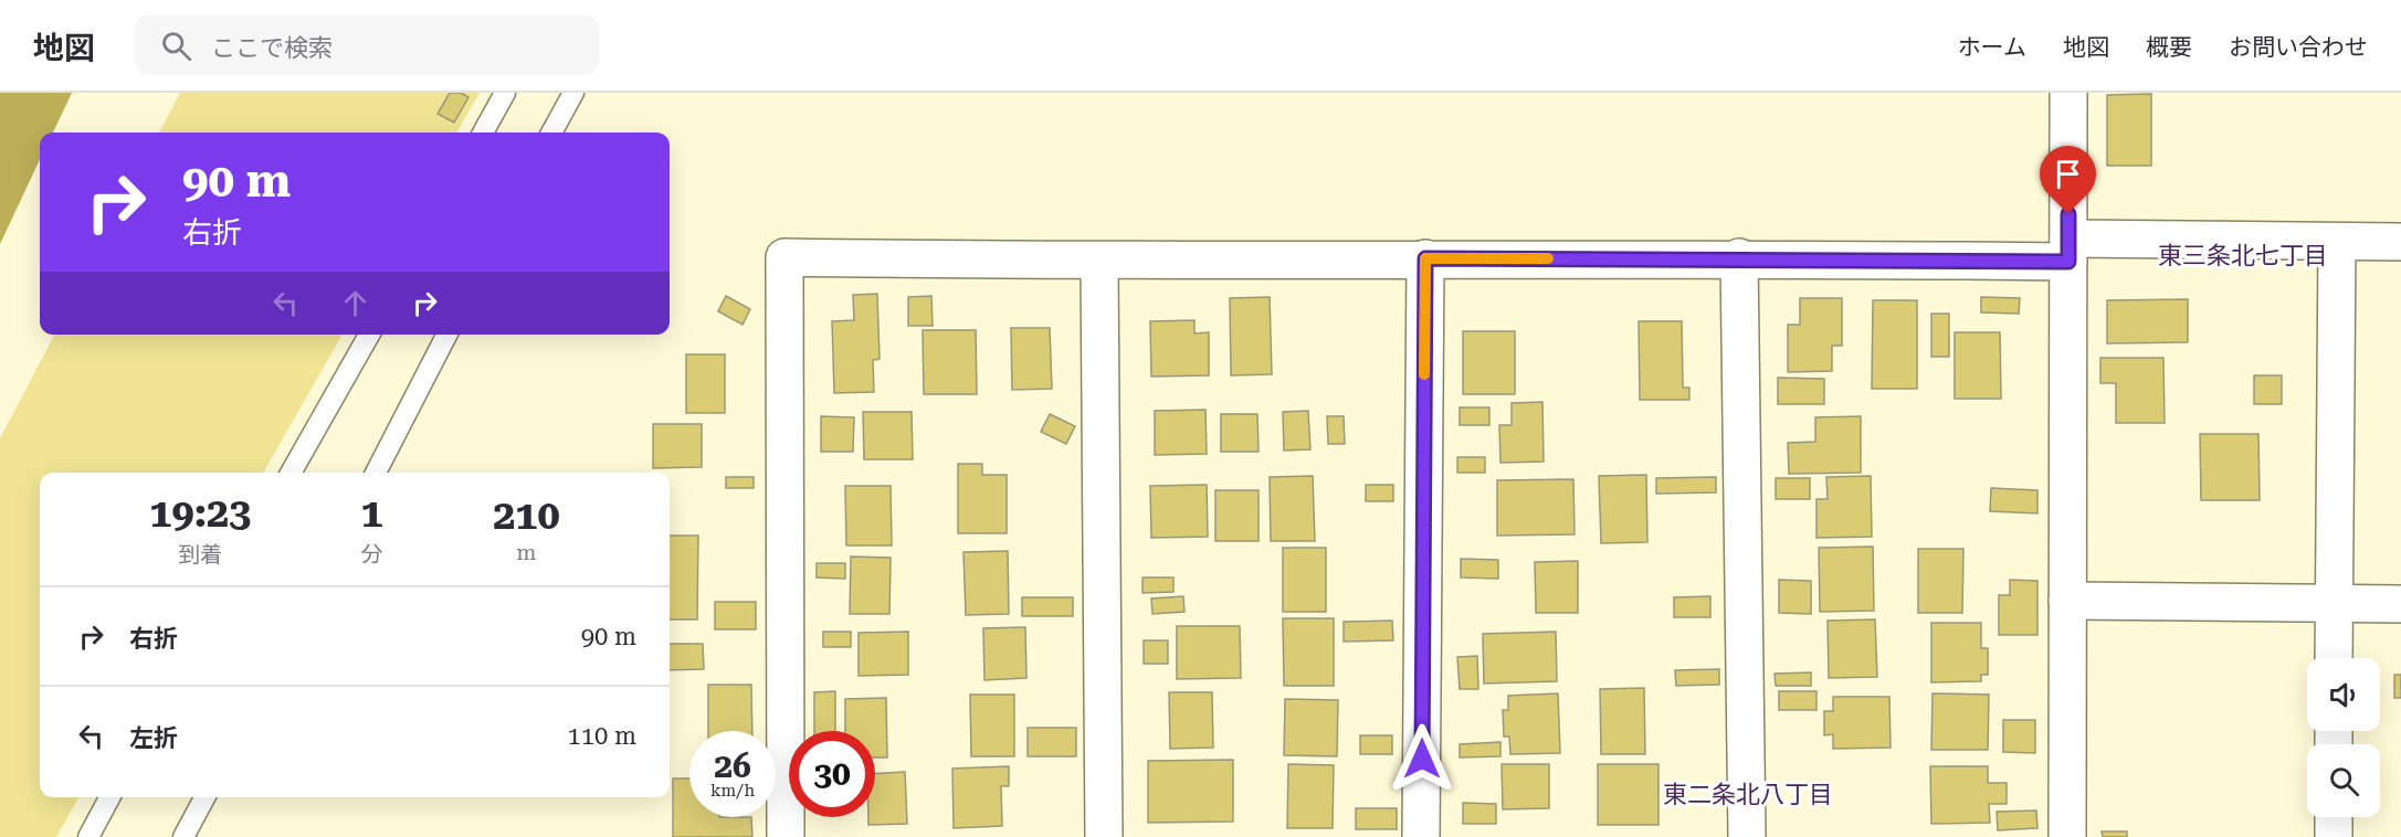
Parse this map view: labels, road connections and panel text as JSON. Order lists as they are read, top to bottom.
{
  "districts": ["東三条北七丁目", "東二条北八丁目"],
  "page": {
    "header": "地図",
    "search": "ここで検索",
    "nav": [
      "ホーム",
      "地図",
      "概要",
      "お問い合わせ"
    ],
    "turn": ["90 m", "右折"],
    "eta": [
      "19:23",
      "到着",
      "1",
      "分",
      "210",
      "m"
    ],
    "list": [
      {
        "name": "右折",
        "value": "90 m"
      },
      {
        "name": "左折",
        "value": "110 m"
      }
    ],
    "speed": "26 km/h",
    "limit": "30"
  }
}
